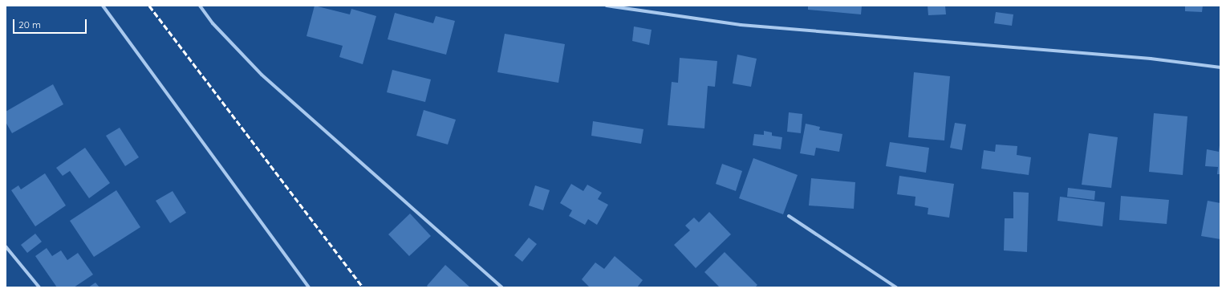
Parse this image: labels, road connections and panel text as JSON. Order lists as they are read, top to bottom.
{
  "scale_bar": "20 m"
}
